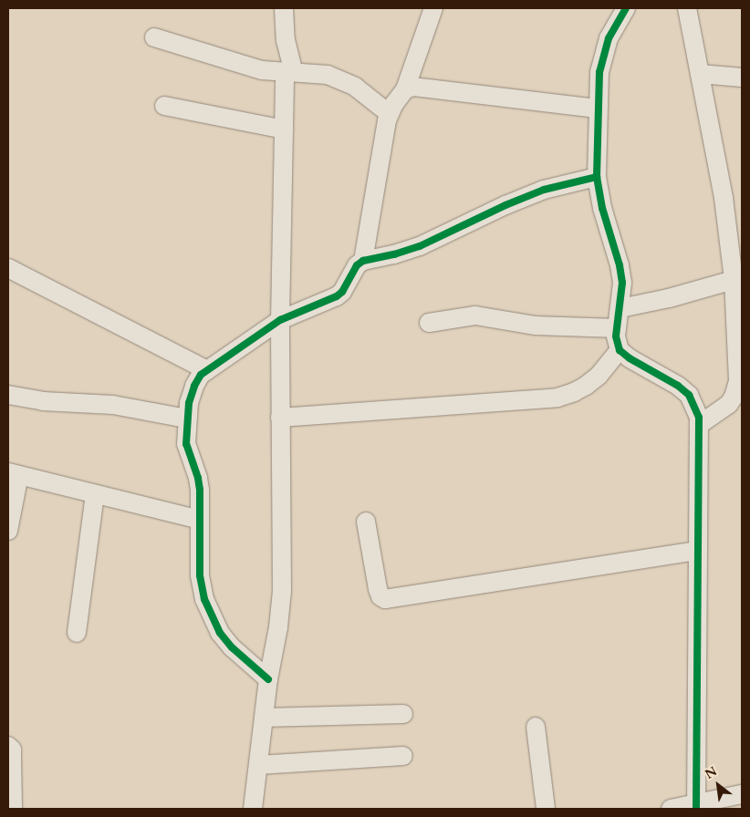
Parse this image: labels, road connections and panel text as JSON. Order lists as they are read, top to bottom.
{
  "north": "top left"
}
